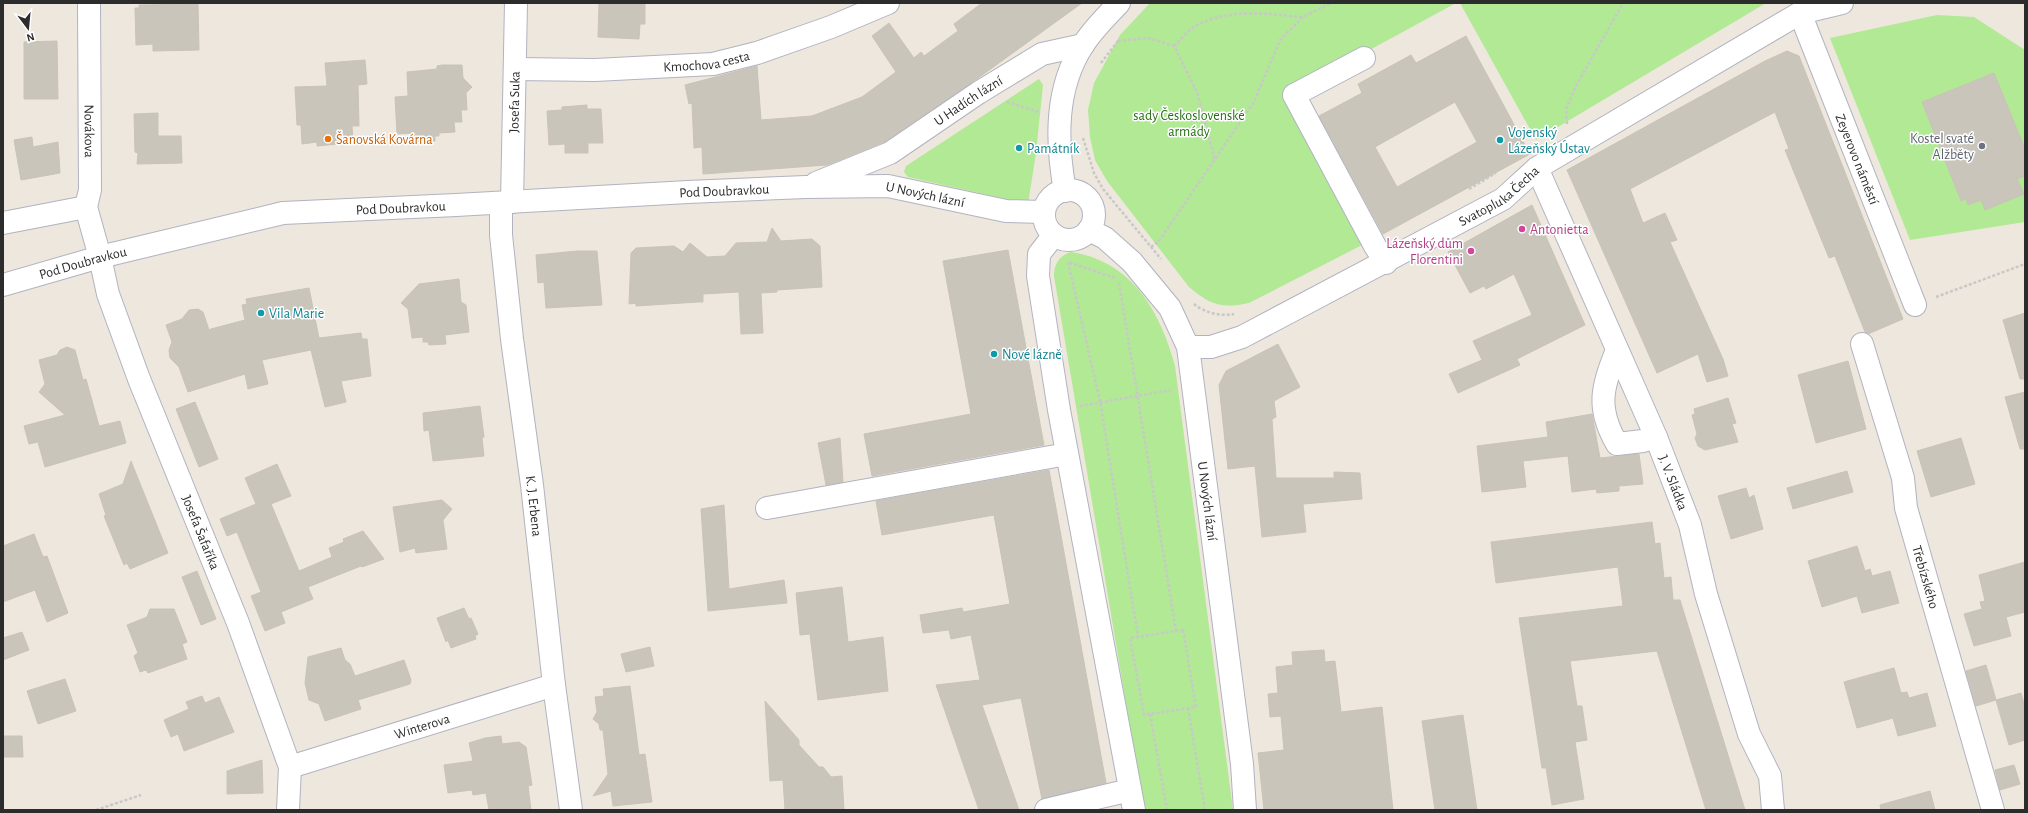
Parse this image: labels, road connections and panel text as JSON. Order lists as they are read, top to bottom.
{
  "streets": {
    "street": [
      "Kmochova cesta",
      "U Hadích lázní",
      "Josefa Suka",
      "Novákova",
      "Zeyerovo náměstí",
      "Pod Doubravkou",
      "U Nových lázní",
      "Svatopluka Čecha",
      "J. V. Sládka",
      "K. J. Erbena",
      "Josefa Šafaříka",
      "Třebízského",
      "Winterova"
    ]
  },
  "crossings": [
    ["Kmochova cesta", "Josefa Suka"],
    ["U Hadích lázní", "Pod Doubravkou"],
    ["U Hadích lázní", "U Nových lázní"],
    ["Josefa Suka", "Pod Doubravkou"],
    ["Josefa Suka", "K. J. Erbena"],
    ["Novákova", "Pod Doubravkou"],
    ["Novákova", "Josefa Šafaříka"],
    ["Zeyerovo náměstí", "Svatopluka Čecha"],
    ["Pod Doubravkou", "U Nových lázní"],
    ["Pod Doubravkou", "K. J. Erbena"],
    ["Pod Doubravkou", "Josefa Šafaříka"],
    ["U Nových lázní", "Svatopluka Čecha"],
    ["Svatopluka Čecha", "J. V. Sládka"],
    ["K. J. Erbena", "Winterova"],
    ["Josefa Šafaříka", "Winterova"]
  ],
  "parks": ["sady Československé armády"],
  "places": [
    "Šanovská Kovárna",
    "Vojenský Lázeňský Ústav",
    "Kostel svaté Alžběty",
    "Památník",
    "Antonietta",
    "Lázeňský dům Florentini",
    "Vila Marie",
    "Nové lázně"
  ],
  "north": "bottom"
}
